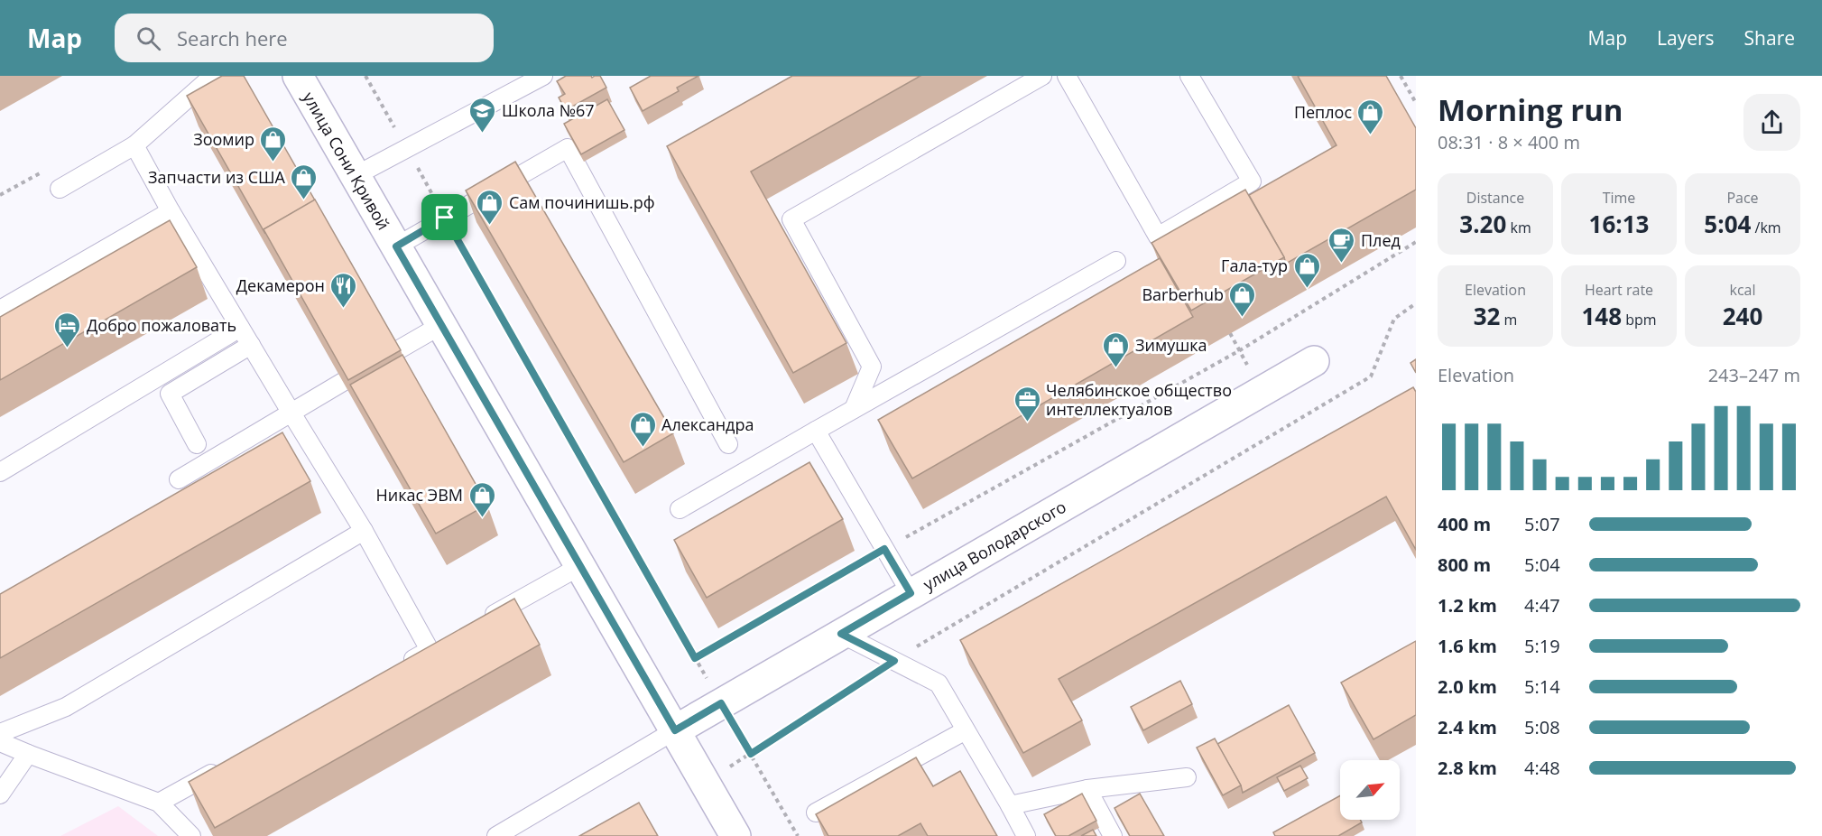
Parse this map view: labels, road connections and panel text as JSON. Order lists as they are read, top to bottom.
{
  "streets": {
    "street": ["улица Сони Кривой", "улица Володарского"]
  },
  "crossings": [
    ["улица Сони Кривой", "улица Володарского"]
  ],
  "places": {
    "school or university": ["Школа №67"],
    "shop": [
      "Пеплос",
      "Зоомир",
      "Запчасти из США",
      "Сам починишь.рф",
      "Гала-тур",
      "Barberhub",
      "Зимушка",
      "Александра",
      "Никас ЭВМ"
    ],
    "cafe": ["Плед"],
    "restaurant": ["Декамерон"],
    "hotel": ["Добро пожаловать"],
    "office": ["Челябинское общество интеллектуалов"]
  },
  "north": "top right",
  "page": {
    "header": "Map",
    "search": "Search here",
    "nav": ["Map", "Layers", "Share"],
    "heading": ["Morning run", "08:31 · 8 × 400 m"],
    "stats": [
      ["Distance", "3.20 km"],
      ["Time", "16:13"],
      ["Pace", "5:04 /km"],
      ["Elevation", "32 m"],
      ["Heart rate", "148 bpm"],
      ["kcal", "240"]
    ],
    "chart": ["Elevation", "243–247 m"],
    "list": [
      {
        "name": "400 m",
        "note": "5:07"
      },
      {
        "name": "800 m",
        "note": "5:04"
      },
      {
        "name": "1.2 km",
        "note": "4:47"
      },
      {
        "name": "1.6 km",
        "note": "5:19"
      },
      {
        "name": "2.0 km",
        "note": "5:14"
      },
      {
        "name": "2.4 km",
        "note": "5:08"
      },
      {
        "name": "2.8 km",
        "note": "4:48"
      }
    ]
  }
}
